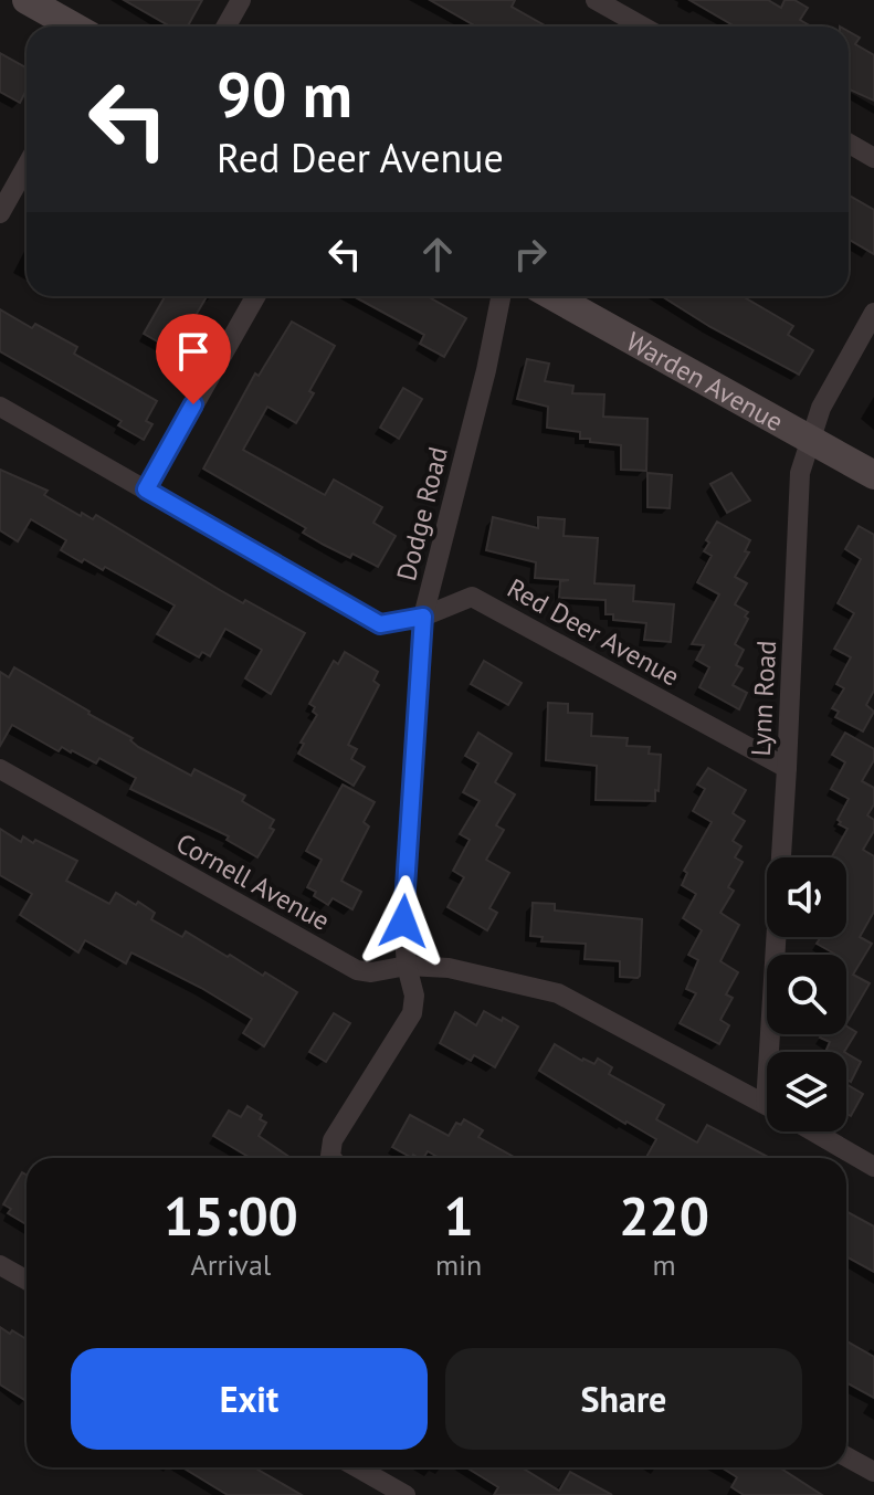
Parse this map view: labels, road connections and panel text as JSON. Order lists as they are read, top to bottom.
{
  "streets": {
    "main road": ["Warden Avenue"],
    "street": [
      "Dodge Road",
      "Red Deer Avenue",
      "Lynn Road",
      "Cornell Avenue"
    ]
  },
  "crossings": [
    ["Warden Avenue", "Lynn Road"],
    ["Dodge Road", "Red Deer Avenue"],
    ["Dodge Road", "Cornell Avenue"],
    ["Red Deer Avenue", "Lynn Road"]
  ],
  "page": {
    "turn": ["90 m", "Red Deer Avenue"],
    "eta": [
      "15:00",
      "Arrival",
      "1",
      "min",
      "220",
      "m"
    ],
    "buttons": ["Exit", "Share"]
  }
}
